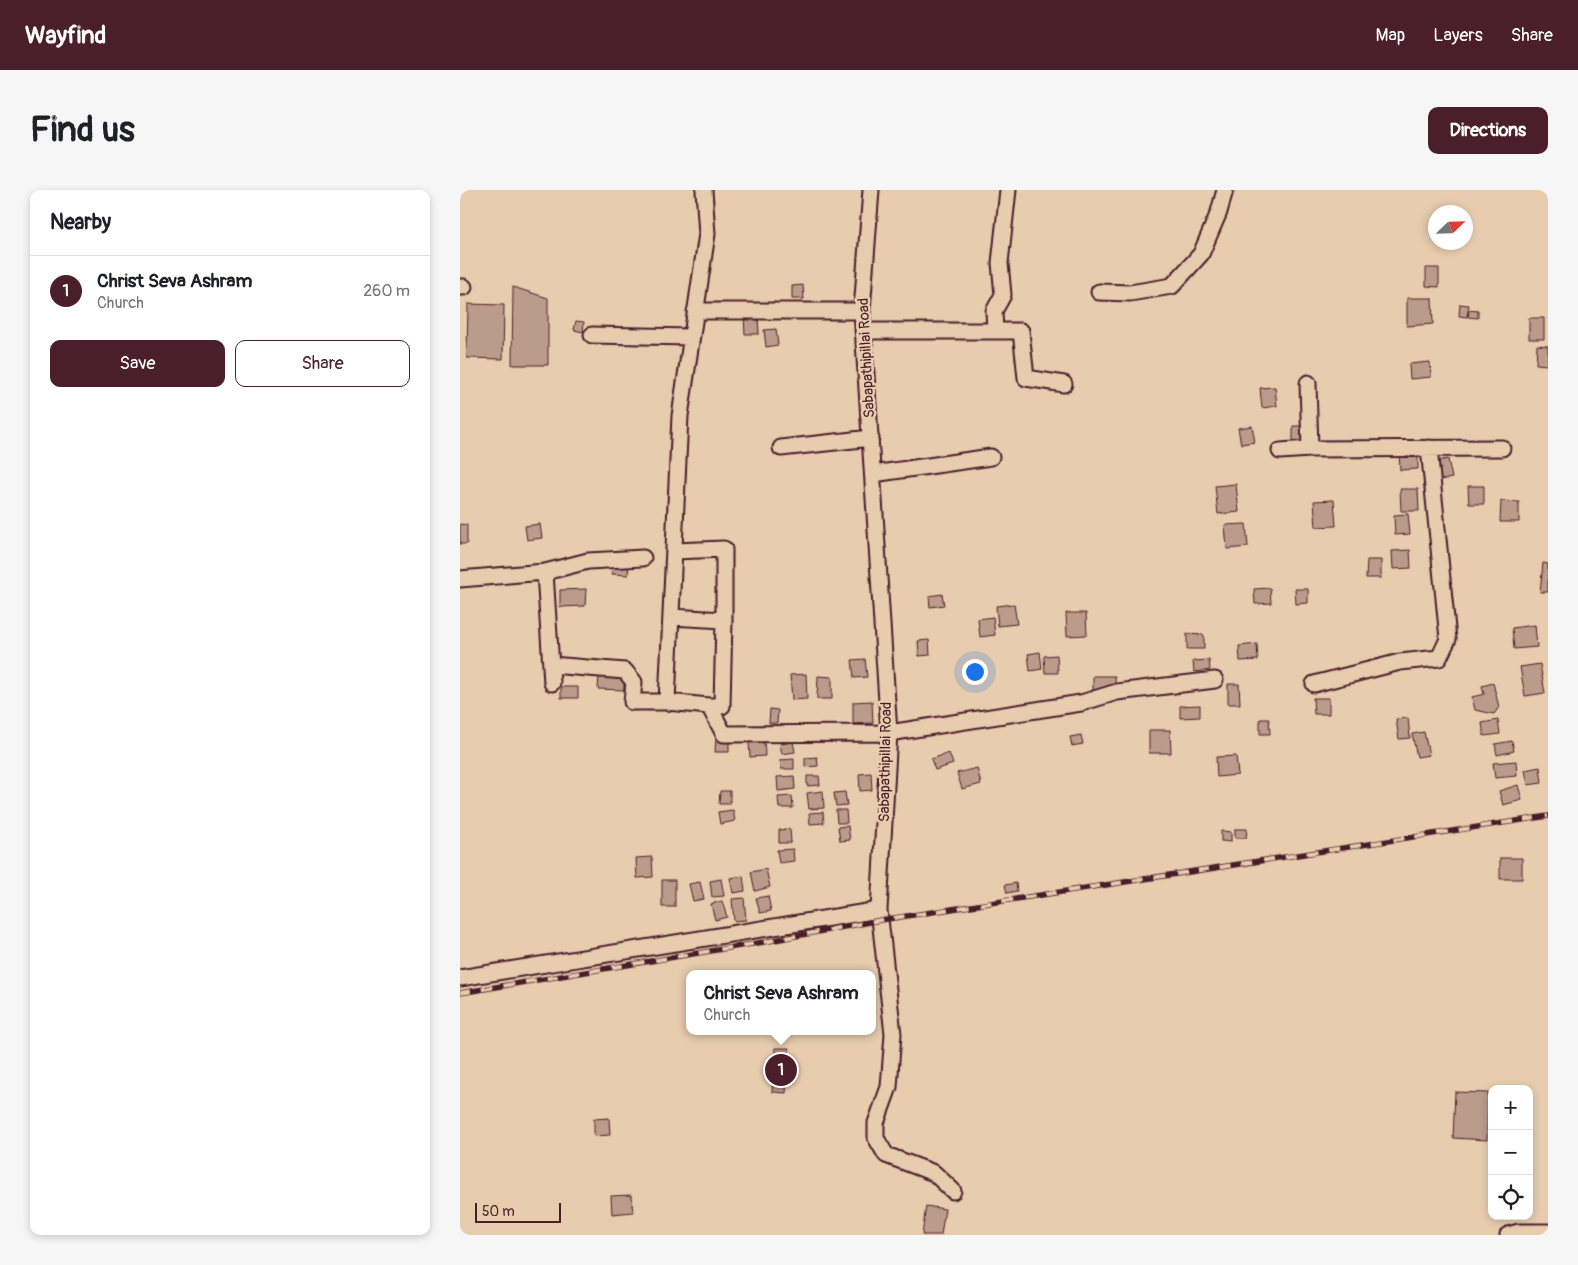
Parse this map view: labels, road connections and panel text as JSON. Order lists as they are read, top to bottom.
{
  "streets": {
    "street": ["Sabapathipillai Road"]
  },
  "scale_bar": "50 m",
  "north": "top right",
  "page": {
    "header": "Wayfind",
    "nav": ["Map", "Layers", "Share"],
    "buttons": [
      "Directions",
      ["Save", "Share"]
    ],
    "title": "Find us",
    "heading": "Nearby",
    "list": [
      {
        "mark": "1",
        "name": "Christ Seva Ashram",
        "note": "Church",
        "value": "260 m"
      }
    ],
    "popup": ["Christ Seva Ashram", "Church"],
    "pins": "1",
    "map_buttons": ["+", "−"],
    "scale": "50 m"
  }
}
